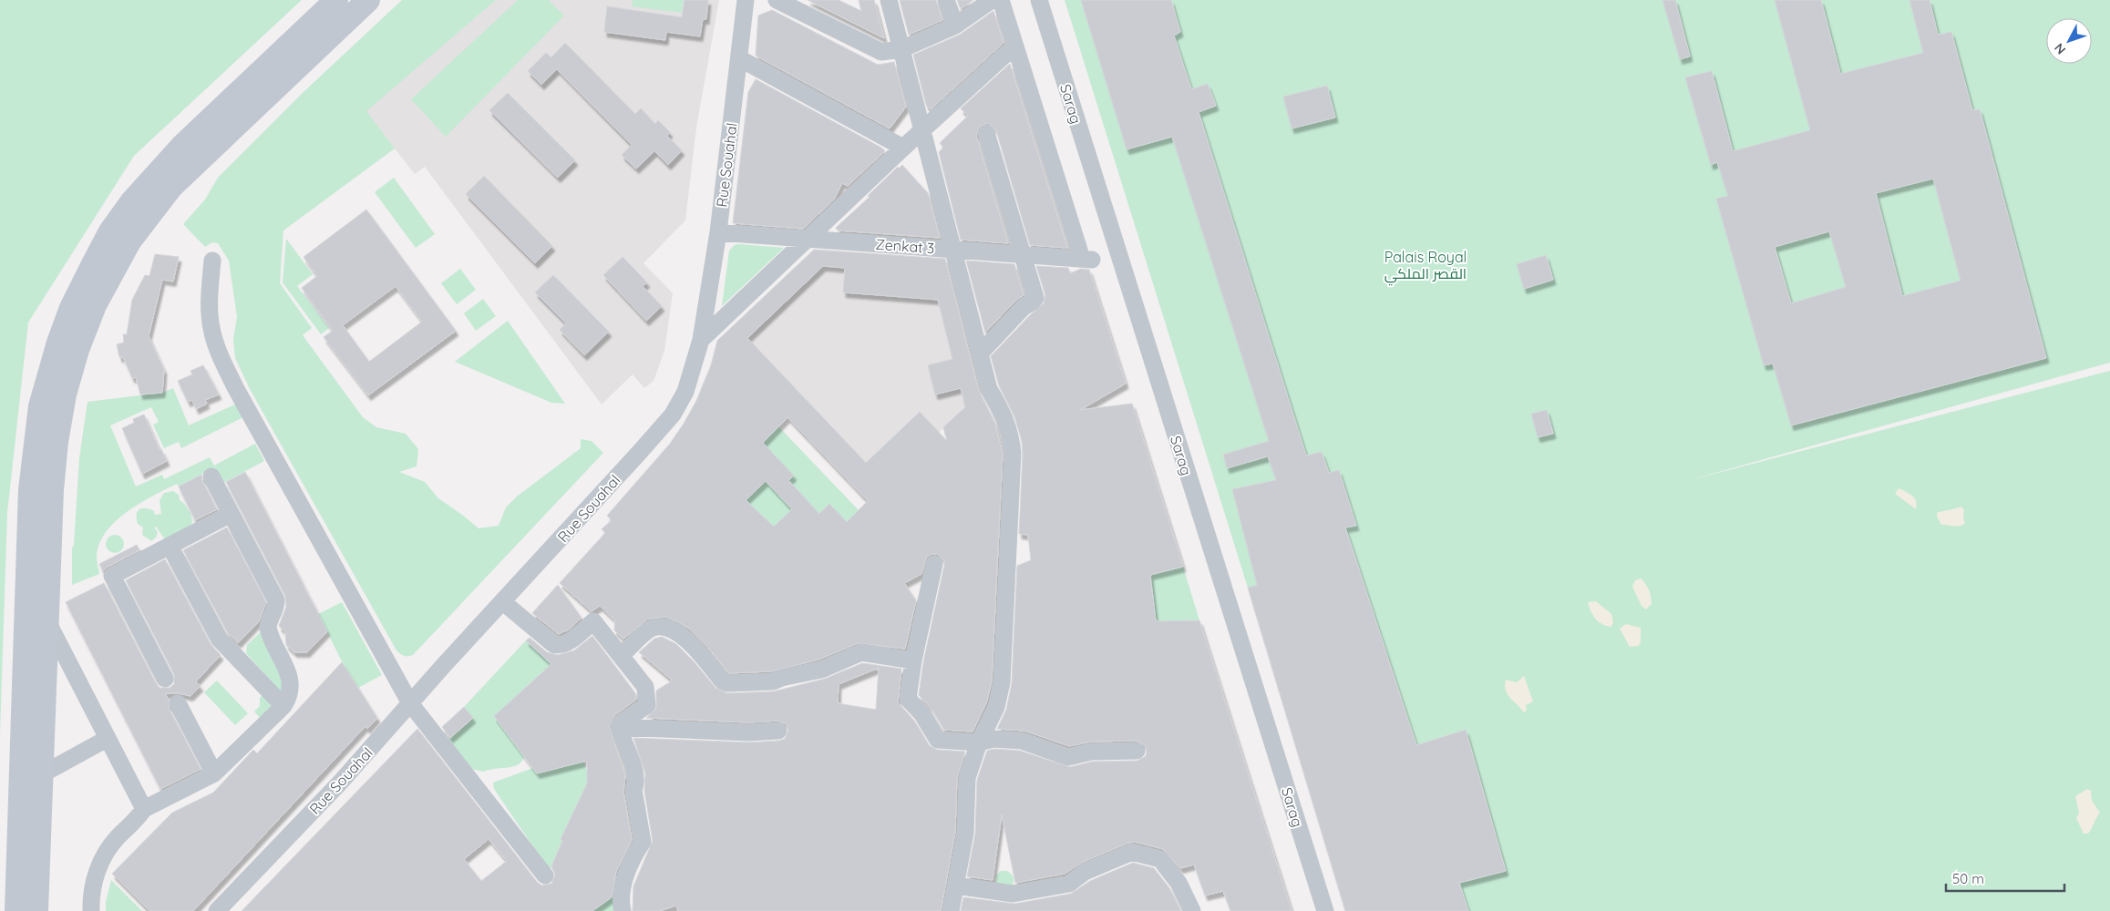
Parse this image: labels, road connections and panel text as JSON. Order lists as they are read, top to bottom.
{
  "streets": {
    "street": ["Sarag", "Rue Souahal", "Zenkat 3"]
  },
  "crossings": [
    ["Rue Souahal", "Zenkat 3"]
  ],
  "parks": ["Palais Royal القصر الملكي"],
  "scale_bar": "50 m",
  "north": "bottom left"
}
